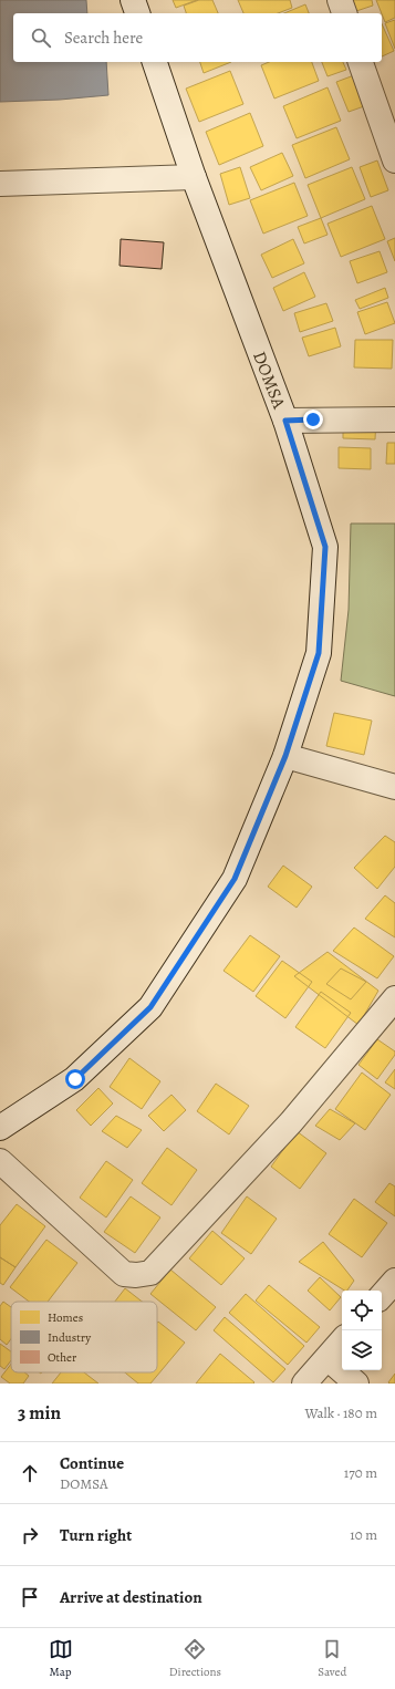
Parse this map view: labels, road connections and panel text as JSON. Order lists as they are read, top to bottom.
{
  "streets": {
    "street": ["DOMSA"]
  },
  "legend": ["Homes", "Industry", "Other"],
  "page": {
    "search": "Search here",
    "heading": ["3 min", "Walk · 180 m"],
    "list": [
      ["Continue", "DOMSA", "170 m"],
      ["Turn right", "10 m"],
      "Arrive at destination"
    ],
    "nav": ["Map", "Directions", "Saved"]
  }
}
